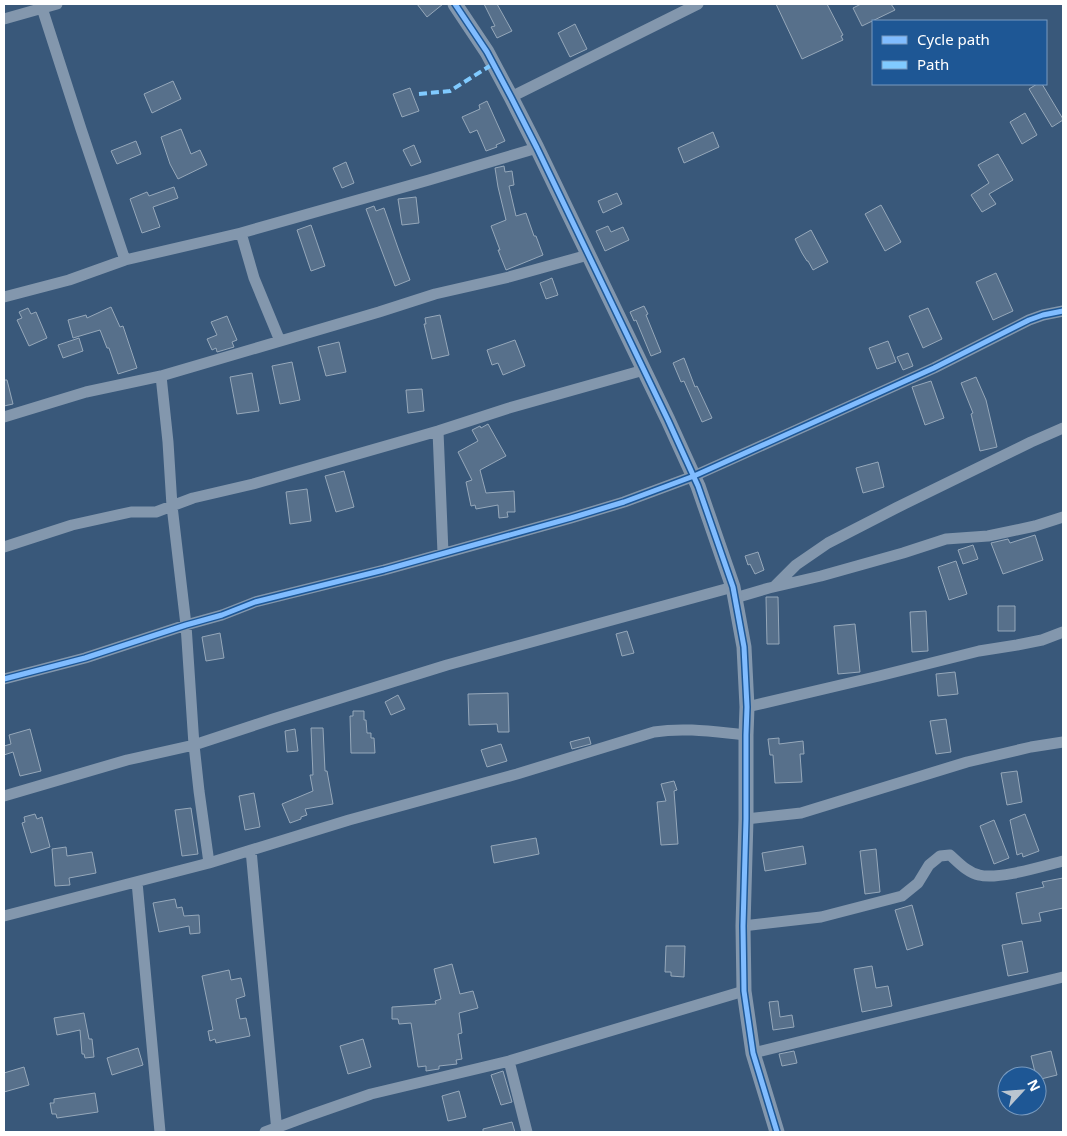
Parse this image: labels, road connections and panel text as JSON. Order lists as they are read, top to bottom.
{
  "legend": ["Cycle path", "Path"],
  "north": "top right"
}
